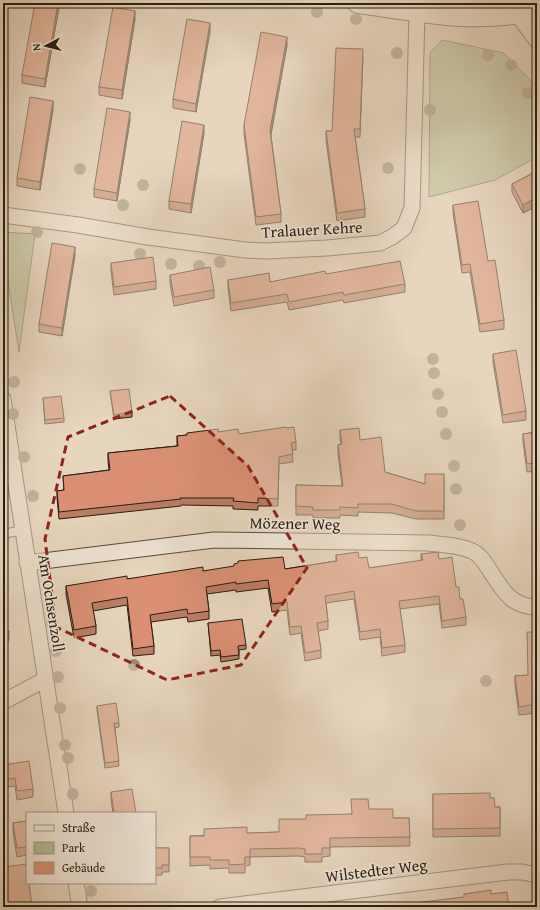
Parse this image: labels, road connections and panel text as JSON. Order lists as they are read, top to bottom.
{
  "streets": {
    "street": [
      "Tralauer Kehre",
      "Mözener Weg",
      "Am Ochsenzoll",
      "Wilstedter Weg"
    ]
  },
  "crossings": [
    ["Mözener Weg", "Am Ochsenzoll"]
  ],
  "legend": ["Straße", "Park", "Gebäude"],
  "north": "left"
}
